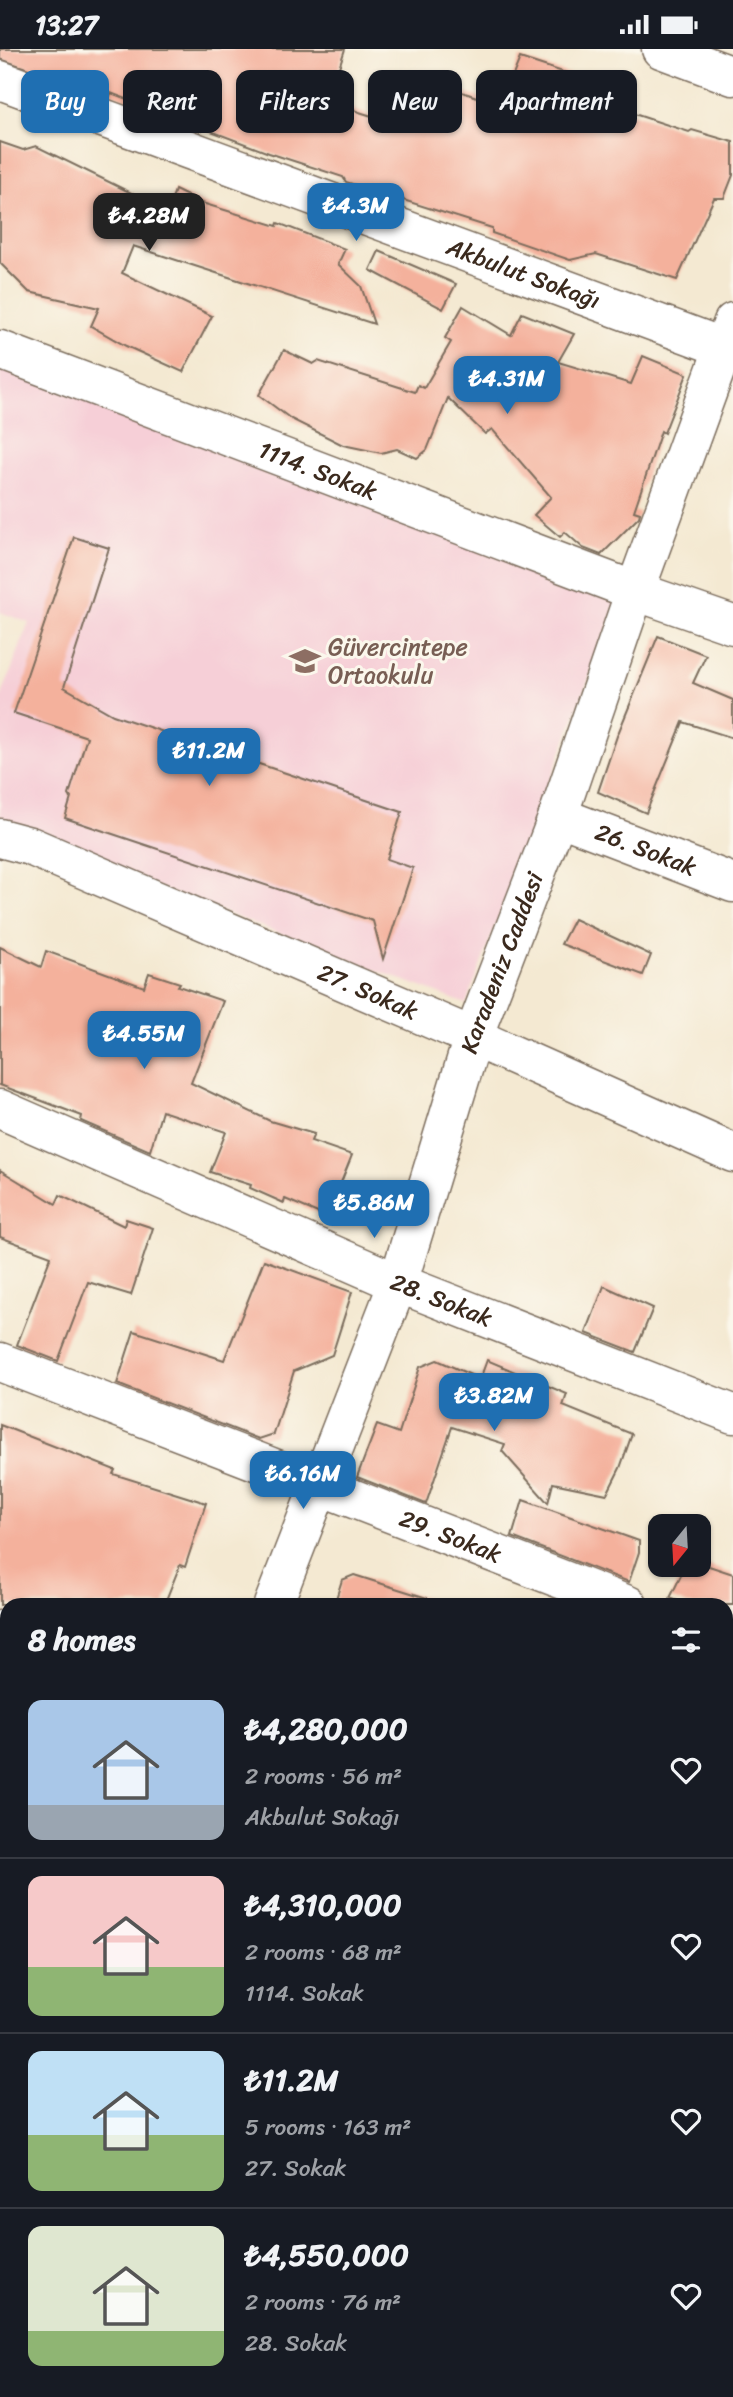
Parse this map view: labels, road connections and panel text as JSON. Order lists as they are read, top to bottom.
{
  "streets": {
    "street": [
      "Akbulut Sokağı",
      "1114. Sokak",
      "26. Sokak",
      "Karadeniz Caddesi",
      "27. Sokak",
      "28. Sokak",
      "29. Sokak"
    ]
  },
  "crossings": [
    ["Akbulut Sokağı", "Karadeniz Caddesi"],
    ["1114. Sokak", "Karadeniz Caddesi"],
    ["26. Sokak", "Karadeniz Caddesi"],
    ["Karadeniz Caddesi", "27. Sokak"],
    ["Karadeniz Caddesi", "28. Sokak"],
    ["Karadeniz Caddesi", "29. Sokak"]
  ],
  "places": {
    "school or university": ["Güvercintepe Ortaokulu"]
  },
  "north": "bottom",
  "page": {
    "status": "13:27",
    "chip": [
      "Buy",
      "Rent",
      "Filters",
      "New",
      "Apartment"
    ],
    "price": [
      "₺4.3M",
      "₺4.28M",
      "₺4.31M",
      "₺11.2M",
      "₺4.55M",
      "₺5.86M",
      "₺3.82M",
      "₺6.16M"
    ],
    "heading": "8 homes",
    "list": [
      {
        "name": "₺4,280,000",
        "note": "2 rooms · 56 m² · Akbulut Sokağı"
      },
      {
        "name": "₺4,310,000",
        "note": "2 rooms · 68 m² · 1114. Sokak"
      },
      {
        "name": "₺11.2M",
        "note": "5 rooms · 163 m² · 27. Sokak"
      },
      {
        "name": "₺4,550,000",
        "note": "2 rooms · 76 m² · 28. Sokak"
      }
    ]
  }
}
